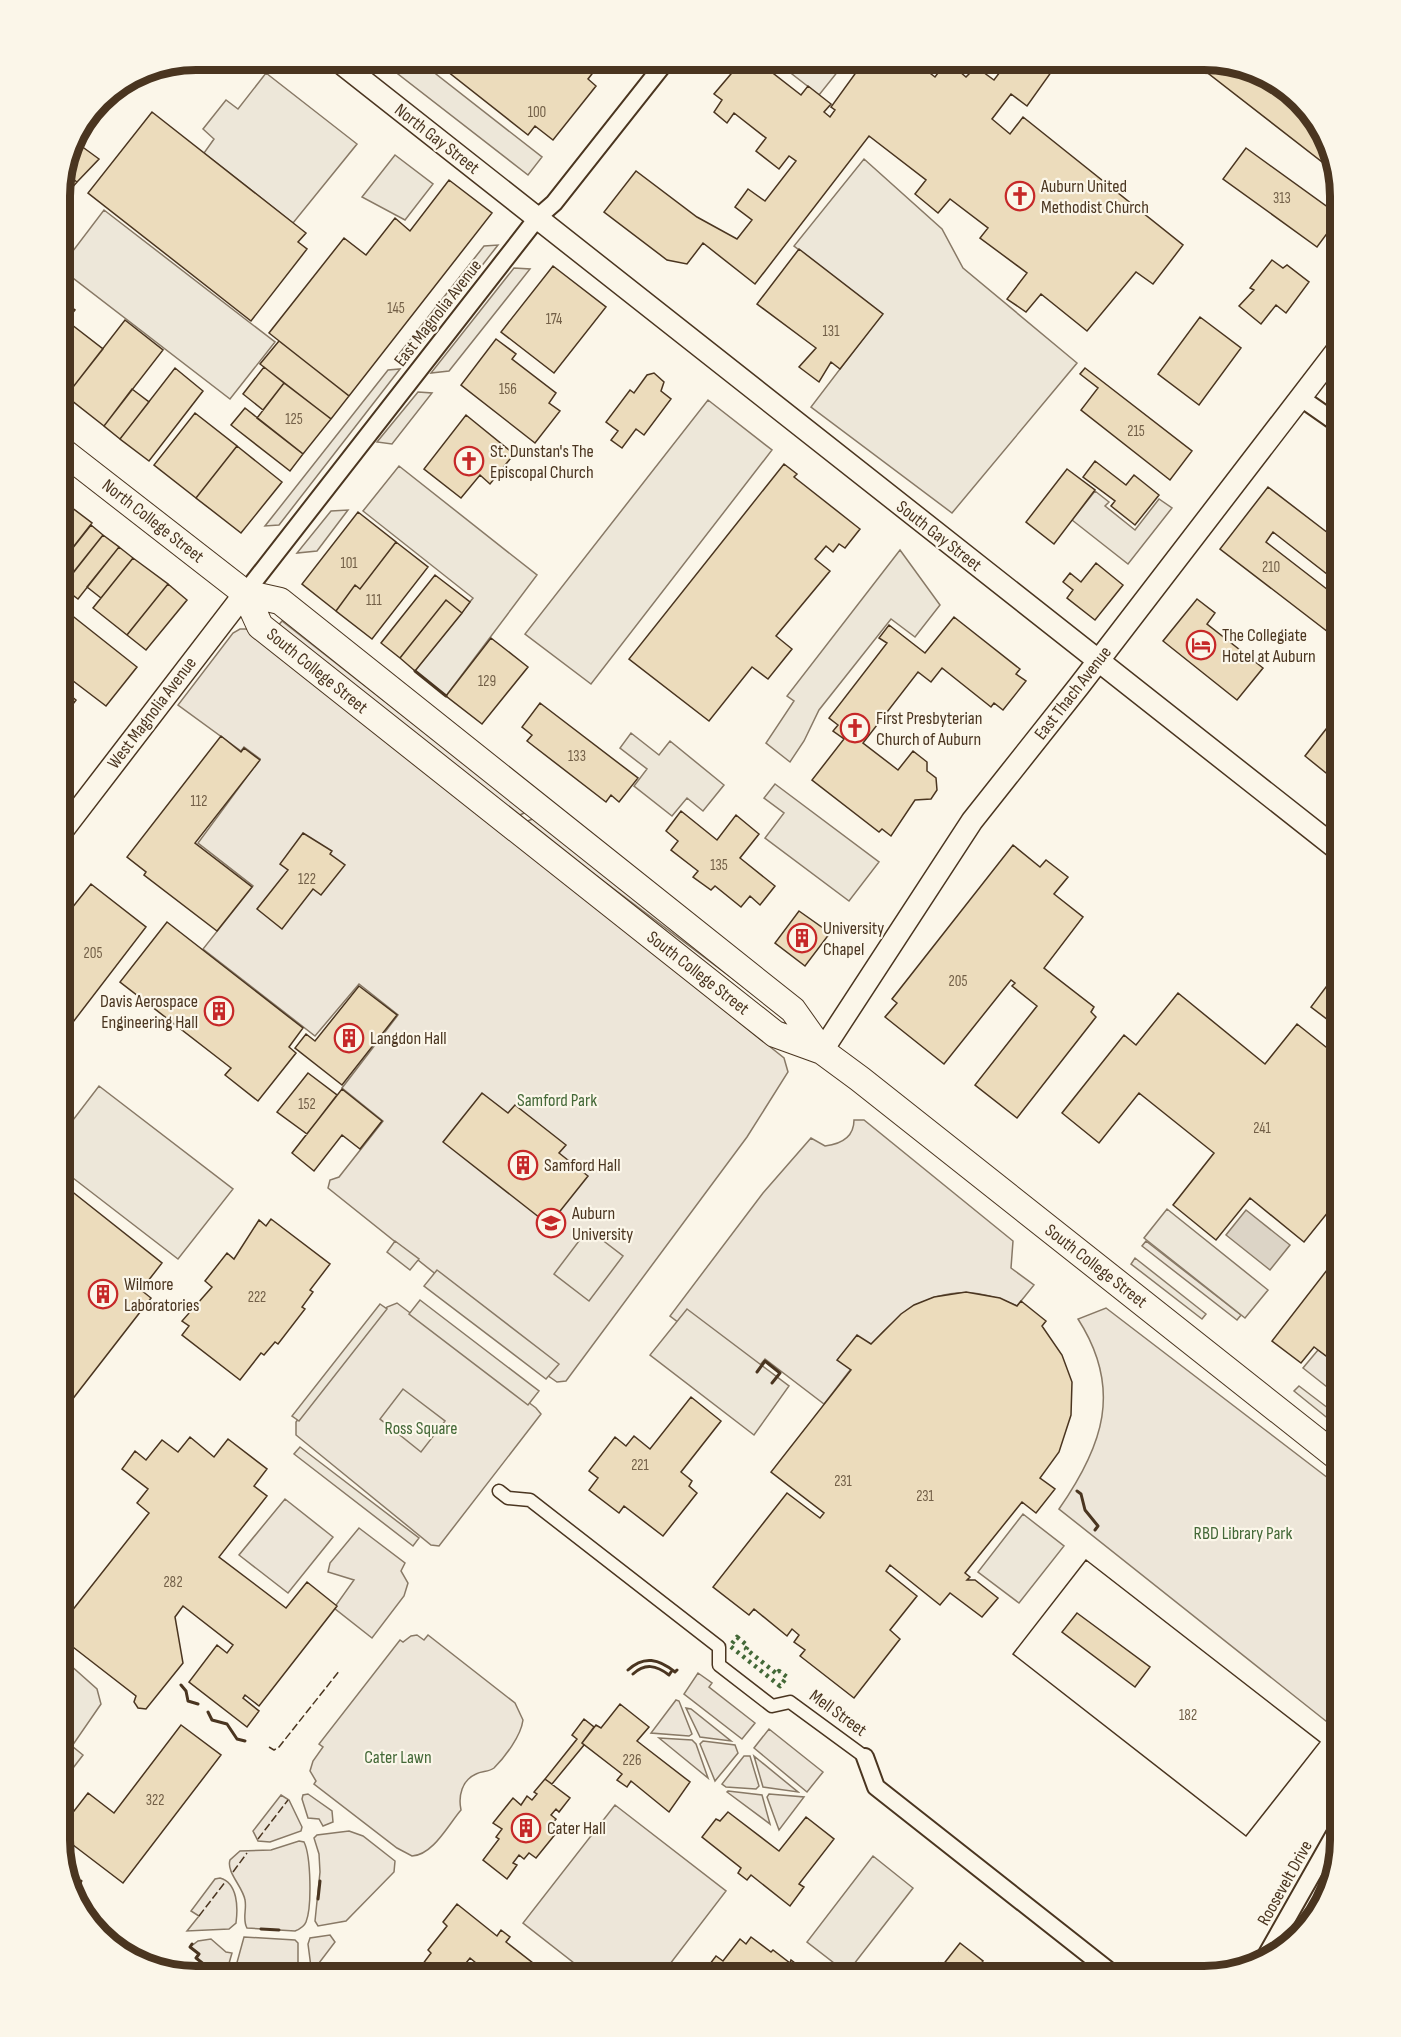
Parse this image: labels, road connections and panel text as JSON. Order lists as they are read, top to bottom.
{
  "streets": {
    "main road": ["North College Street", "South College Street"],
    "street": [
      "North Gay Street",
      "East Magnolia Avenue",
      "South Gay Street",
      "East Thach Avenue",
      "West Magnolia Avenue",
      "Mell Street",
      "Roosevelt Drive"
    ]
  },
  "crossings": [
    ["North Gay Street", "East Magnolia Avenue"],
    ["North Gay Street", "South Gay Street"],
    ["East Magnolia Avenue", "North College Street"],
    ["East Magnolia Avenue", "South Gay Street"],
    ["East Magnolia Avenue", "South College Street"],
    ["East Magnolia Avenue", "West Magnolia Avenue"],
    ["North College Street", "South College Street"],
    ["North College Street", "West Magnolia Avenue"],
    ["South Gay Street", "East Thach Avenue"],
    ["South College Street", "East Thach Avenue"],
    ["South College Street", "West Magnolia Avenue"]
  ],
  "parks": [
    "Samford Park",
    "Ross Square",
    "RBD Library Park",
    "Cater Lawn"
  ],
  "places": {
    "church": ["Auburn United Methodist Church", "St. Dunstan's The Episcopal Church", "First Presbyterian Church of Auburn"],
    "hotel": ["The Collegiate Hotel at Auburn"],
    "building": [
      "University Chapel",
      "Davis Aerospace Engineering Hall",
      "Langdon Hall",
      "Samford Hall",
      "Wilmore Laboratories",
      "Cater Hall"
    ],
    "school or university": ["Auburn University"]
  },
  "house_numbers": [
    "100",
    "313",
    "145",
    "174",
    "131",
    "156",
    "125",
    "215",
    "101",
    "210",
    "111",
    "129",
    "133",
    "112",
    "135",
    "122",
    "205",
    "205",
    "152",
    "241",
    "222",
    "221",
    "231",
    "231",
    "282",
    "182",
    "226",
    "322"
  ]
}
